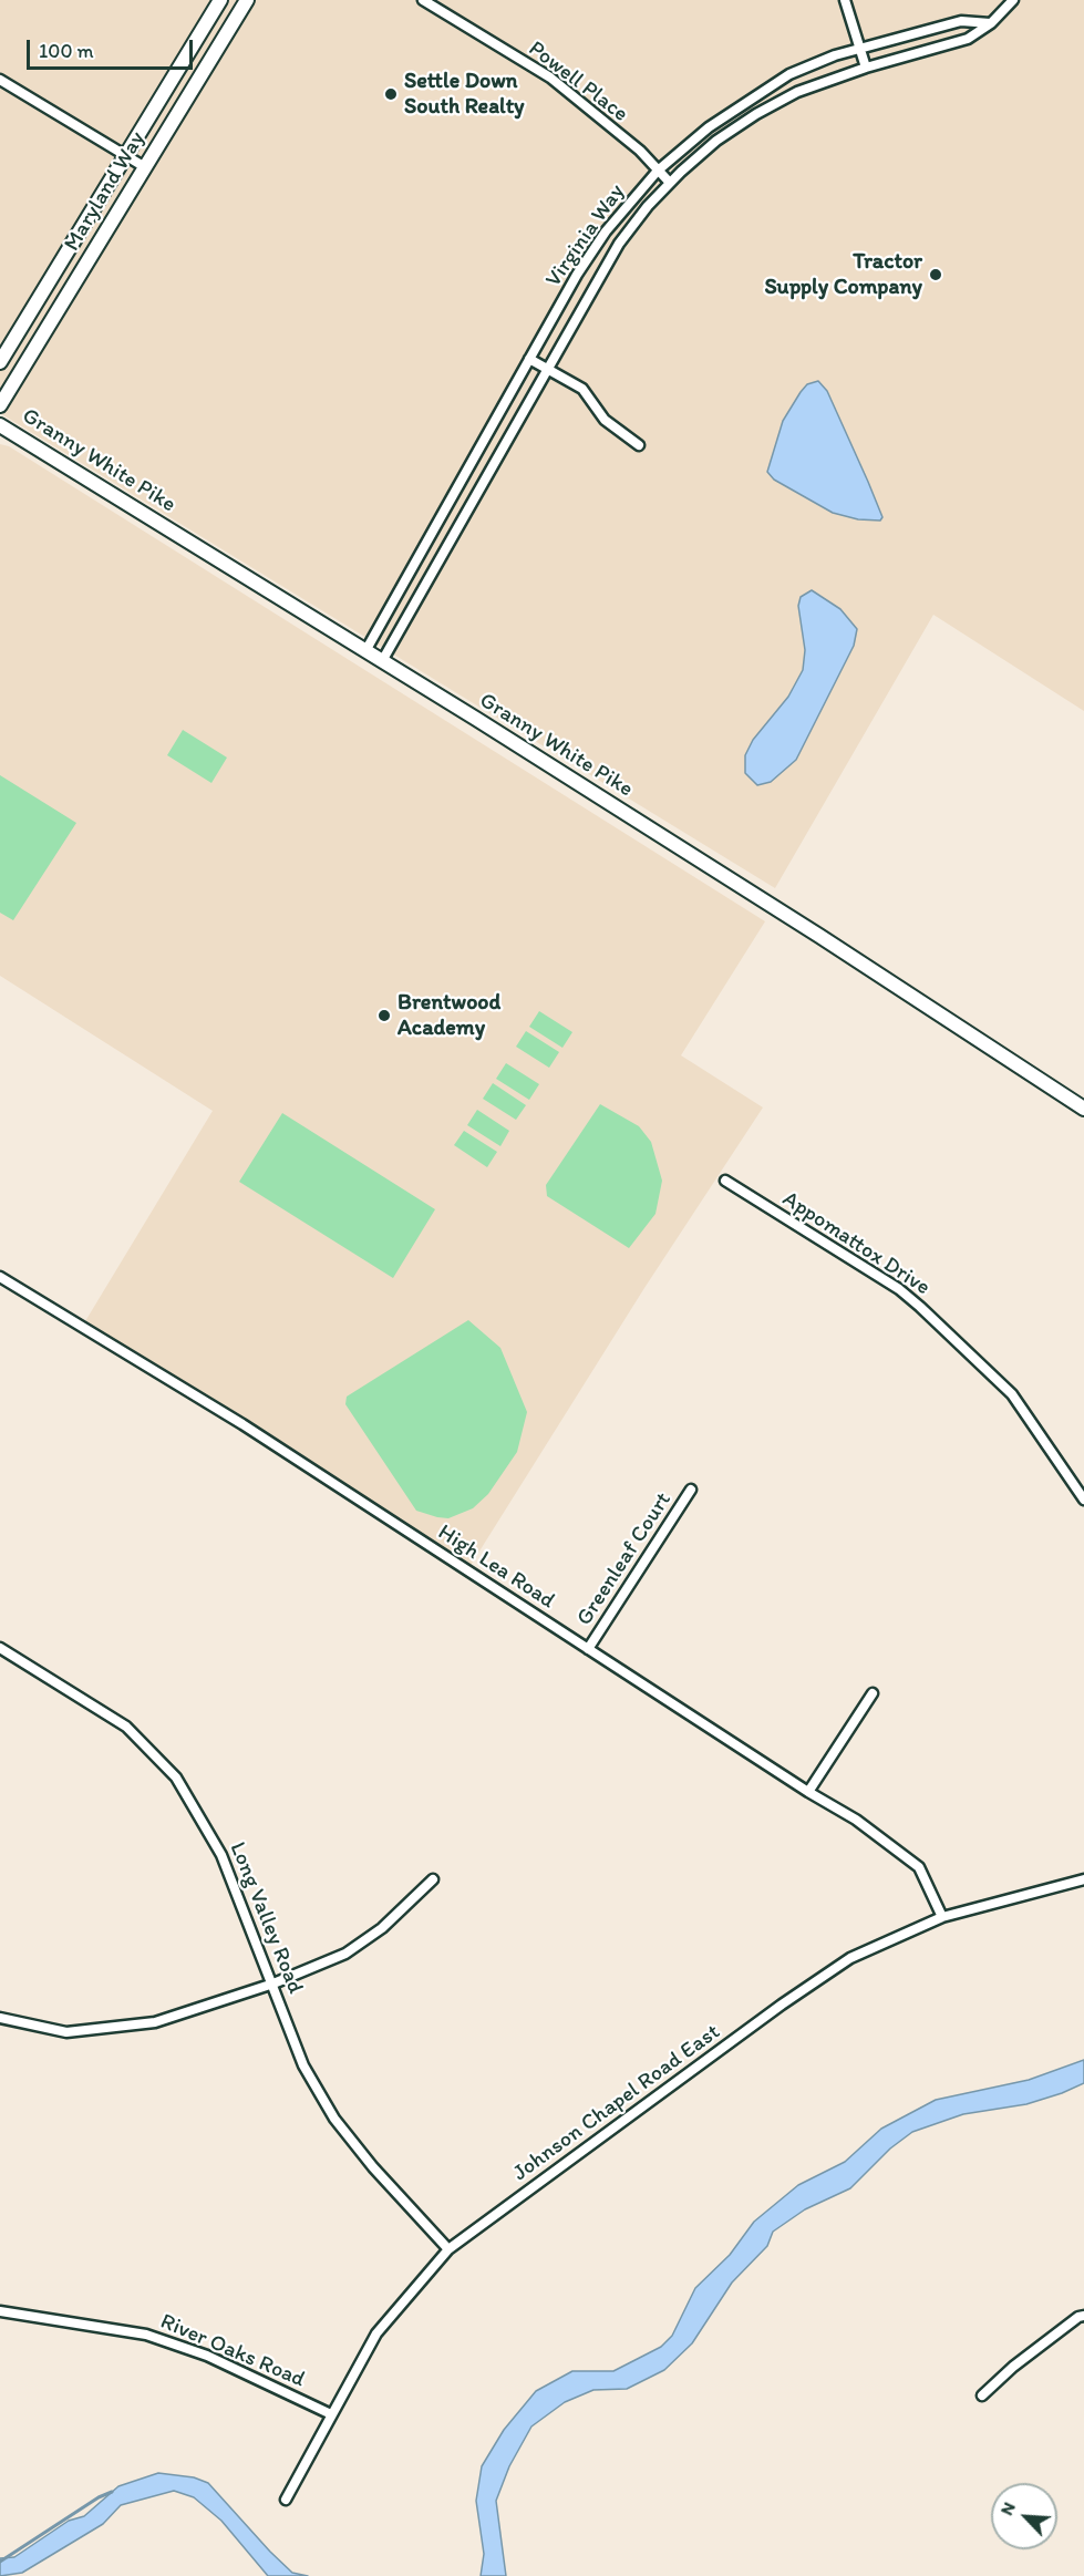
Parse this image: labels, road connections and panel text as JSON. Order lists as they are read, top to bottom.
{
  "streets": {
    "main road": ["Maryland Way", "Granny White Pike"],
    "street": [
      "Powell Place",
      "Virginia Way",
      "Appomattox Drive",
      "Greenleaf Court",
      "High Lea Road",
      "Long Valley Road",
      "Johnson Chapel Road East",
      "River Oaks Road"
    ]
  },
  "crossings": [
    ["Powell Place", "Virginia Way"],
    ["Virginia Way", "Granny White Pike"],
    ["Greenleaf Court", "High Lea Road"],
    ["High Lea Road", "Johnson Chapel Road East"],
    ["Long Valley Road", "Johnson Chapel Road East"],
    ["Johnson Chapel Road East", "River Oaks Road"]
  ],
  "places": ["Settle Down South Realty", "Tractor Supply Company", "Brentwood Academy"],
  "scale_bar": "100 m",
  "north": "top left"
}
